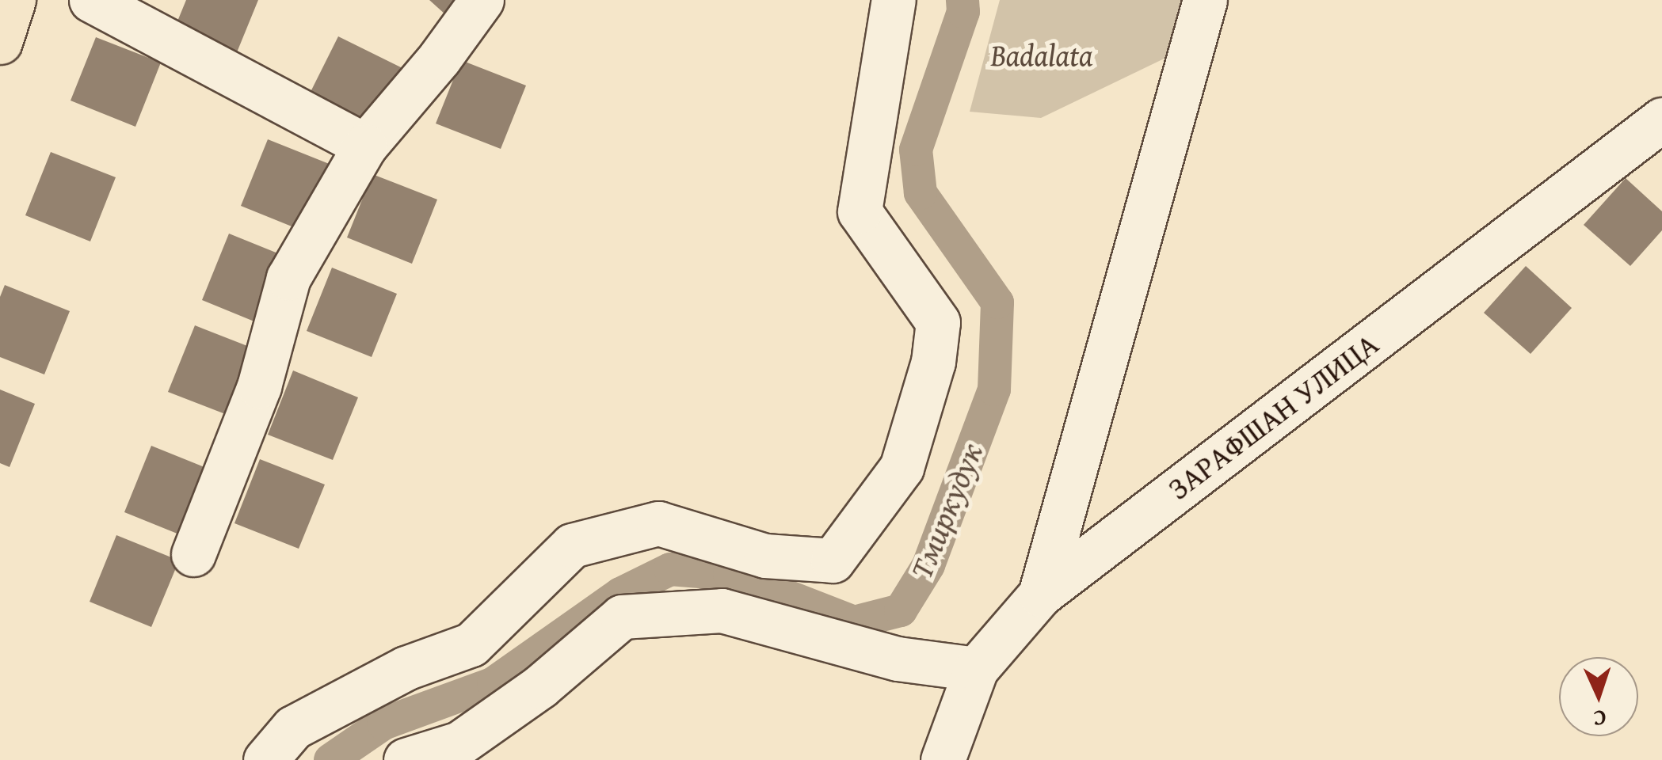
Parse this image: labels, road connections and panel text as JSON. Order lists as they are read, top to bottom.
{
  "streets": {
    "street": ["ЗАРАФШАН УЛИЦА"]
  },
  "water": ["Тмиркудук"],
  "parks": ["Badalata"],
  "north": "bottom"
}
